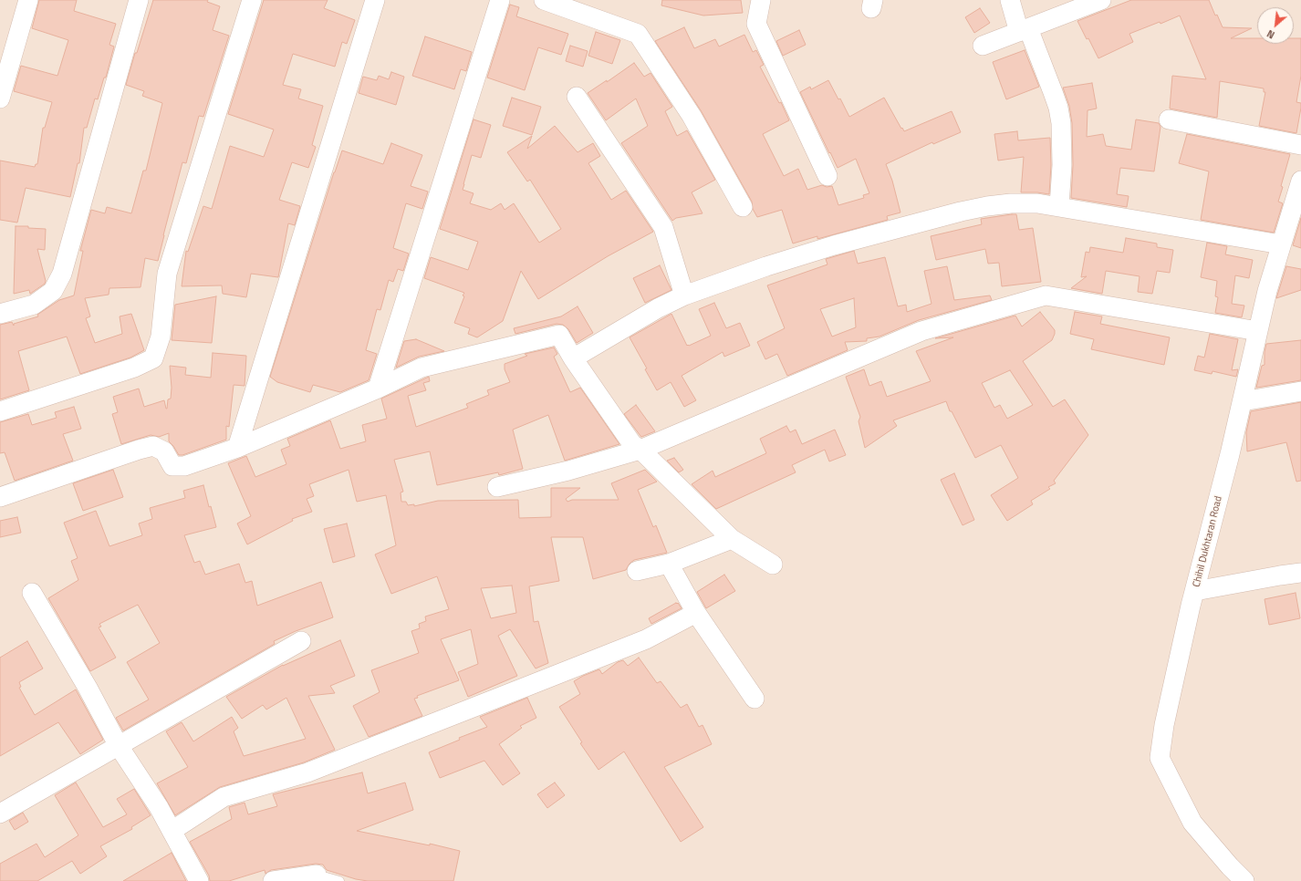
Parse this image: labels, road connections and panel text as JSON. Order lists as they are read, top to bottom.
{
  "streets": {
    "street": ["Chihil Dukhtaran Road"]
  },
  "north": "bottom left"
}
